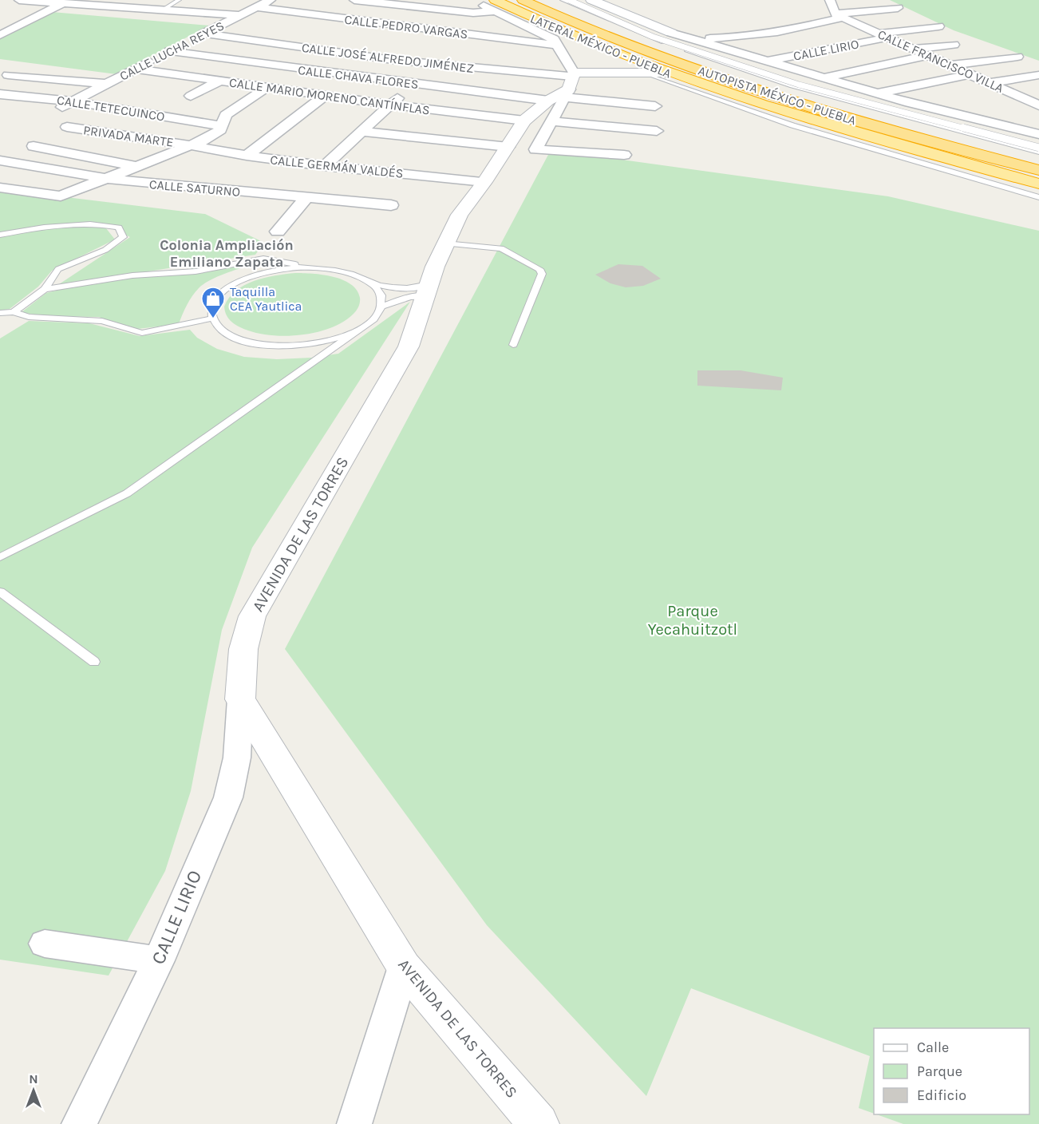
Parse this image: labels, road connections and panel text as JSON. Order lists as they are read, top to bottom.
{
  "streets": {
    "highway": ["LATERAL MÉXICO - PUEBLA", "AUTOPISTA MÉXICO - PUEBLA"],
    "street": [
      "CALLE PEDRO VARGAS",
      "CALLE LIRIO",
      "CALLE LUCHA REYES",
      "CALLE JOSÉ ALFREDO JIMÉNEZ",
      "CALLE FRANCISCO VILLA",
      "CALLE CHAVA FLORES",
      "CALLE MARIO MORENO CANTÍNFLAS",
      "CALLE TETECUINCO",
      "PRIVADA MARTE",
      "CALLE GERMÁN VALDÉS",
      "CALLE SATURNO",
      "AVENIDA DE LAS TORRES"
    ]
  },
  "crossings": [
    ["CALLE PEDRO VARGAS", "CALLE LUCHA REYES"],
    ["LATERAL MÉXICO - PUEBLA", "AVENIDA DE LAS TORRES"],
    ["CALLE LIRIO", "CALLE FRANCISCO VILLA"],
    ["CALLE LIRIO", "AVENIDA DE LAS TORRES"],
    ["CALLE LUCHA REYES", "CALLE JOSÉ ALFREDO JIMÉNEZ"],
    ["CALLE LUCHA REYES", "CALLE CHAVA FLORES"],
    ["CALLE LUCHA REYES", "CALLE MARIO MORENO CANTÍNFLAS"],
    ["CALLE LUCHA REYES", "CALLE TETECUINCO"],
    ["CALLE JOSÉ ALFREDO JIMÉNEZ", "AVENIDA DE LAS TORRES"],
    ["CALLE CHAVA FLORES", "AVENIDA DE LAS TORRES"],
    ["CALLE MARIO MORENO CANTÍNFLAS", "AVENIDA DE LAS TORRES"],
    ["PRIVADA MARTE", "CALLE GERMÁN VALDÉS"],
    ["CALLE GERMÁN VALDÉS", "AVENIDA DE LAS TORRES"]
  ],
  "districts": ["Colonia Ampliación Emiliano Zapata"],
  "parks": ["Parque Yecahuitzotl"],
  "places": {
    "shop": ["Taquilla CEA Yautlica"]
  },
  "legend": ["Calle", "Parque", "Edificio"],
  "north": "top"
}
